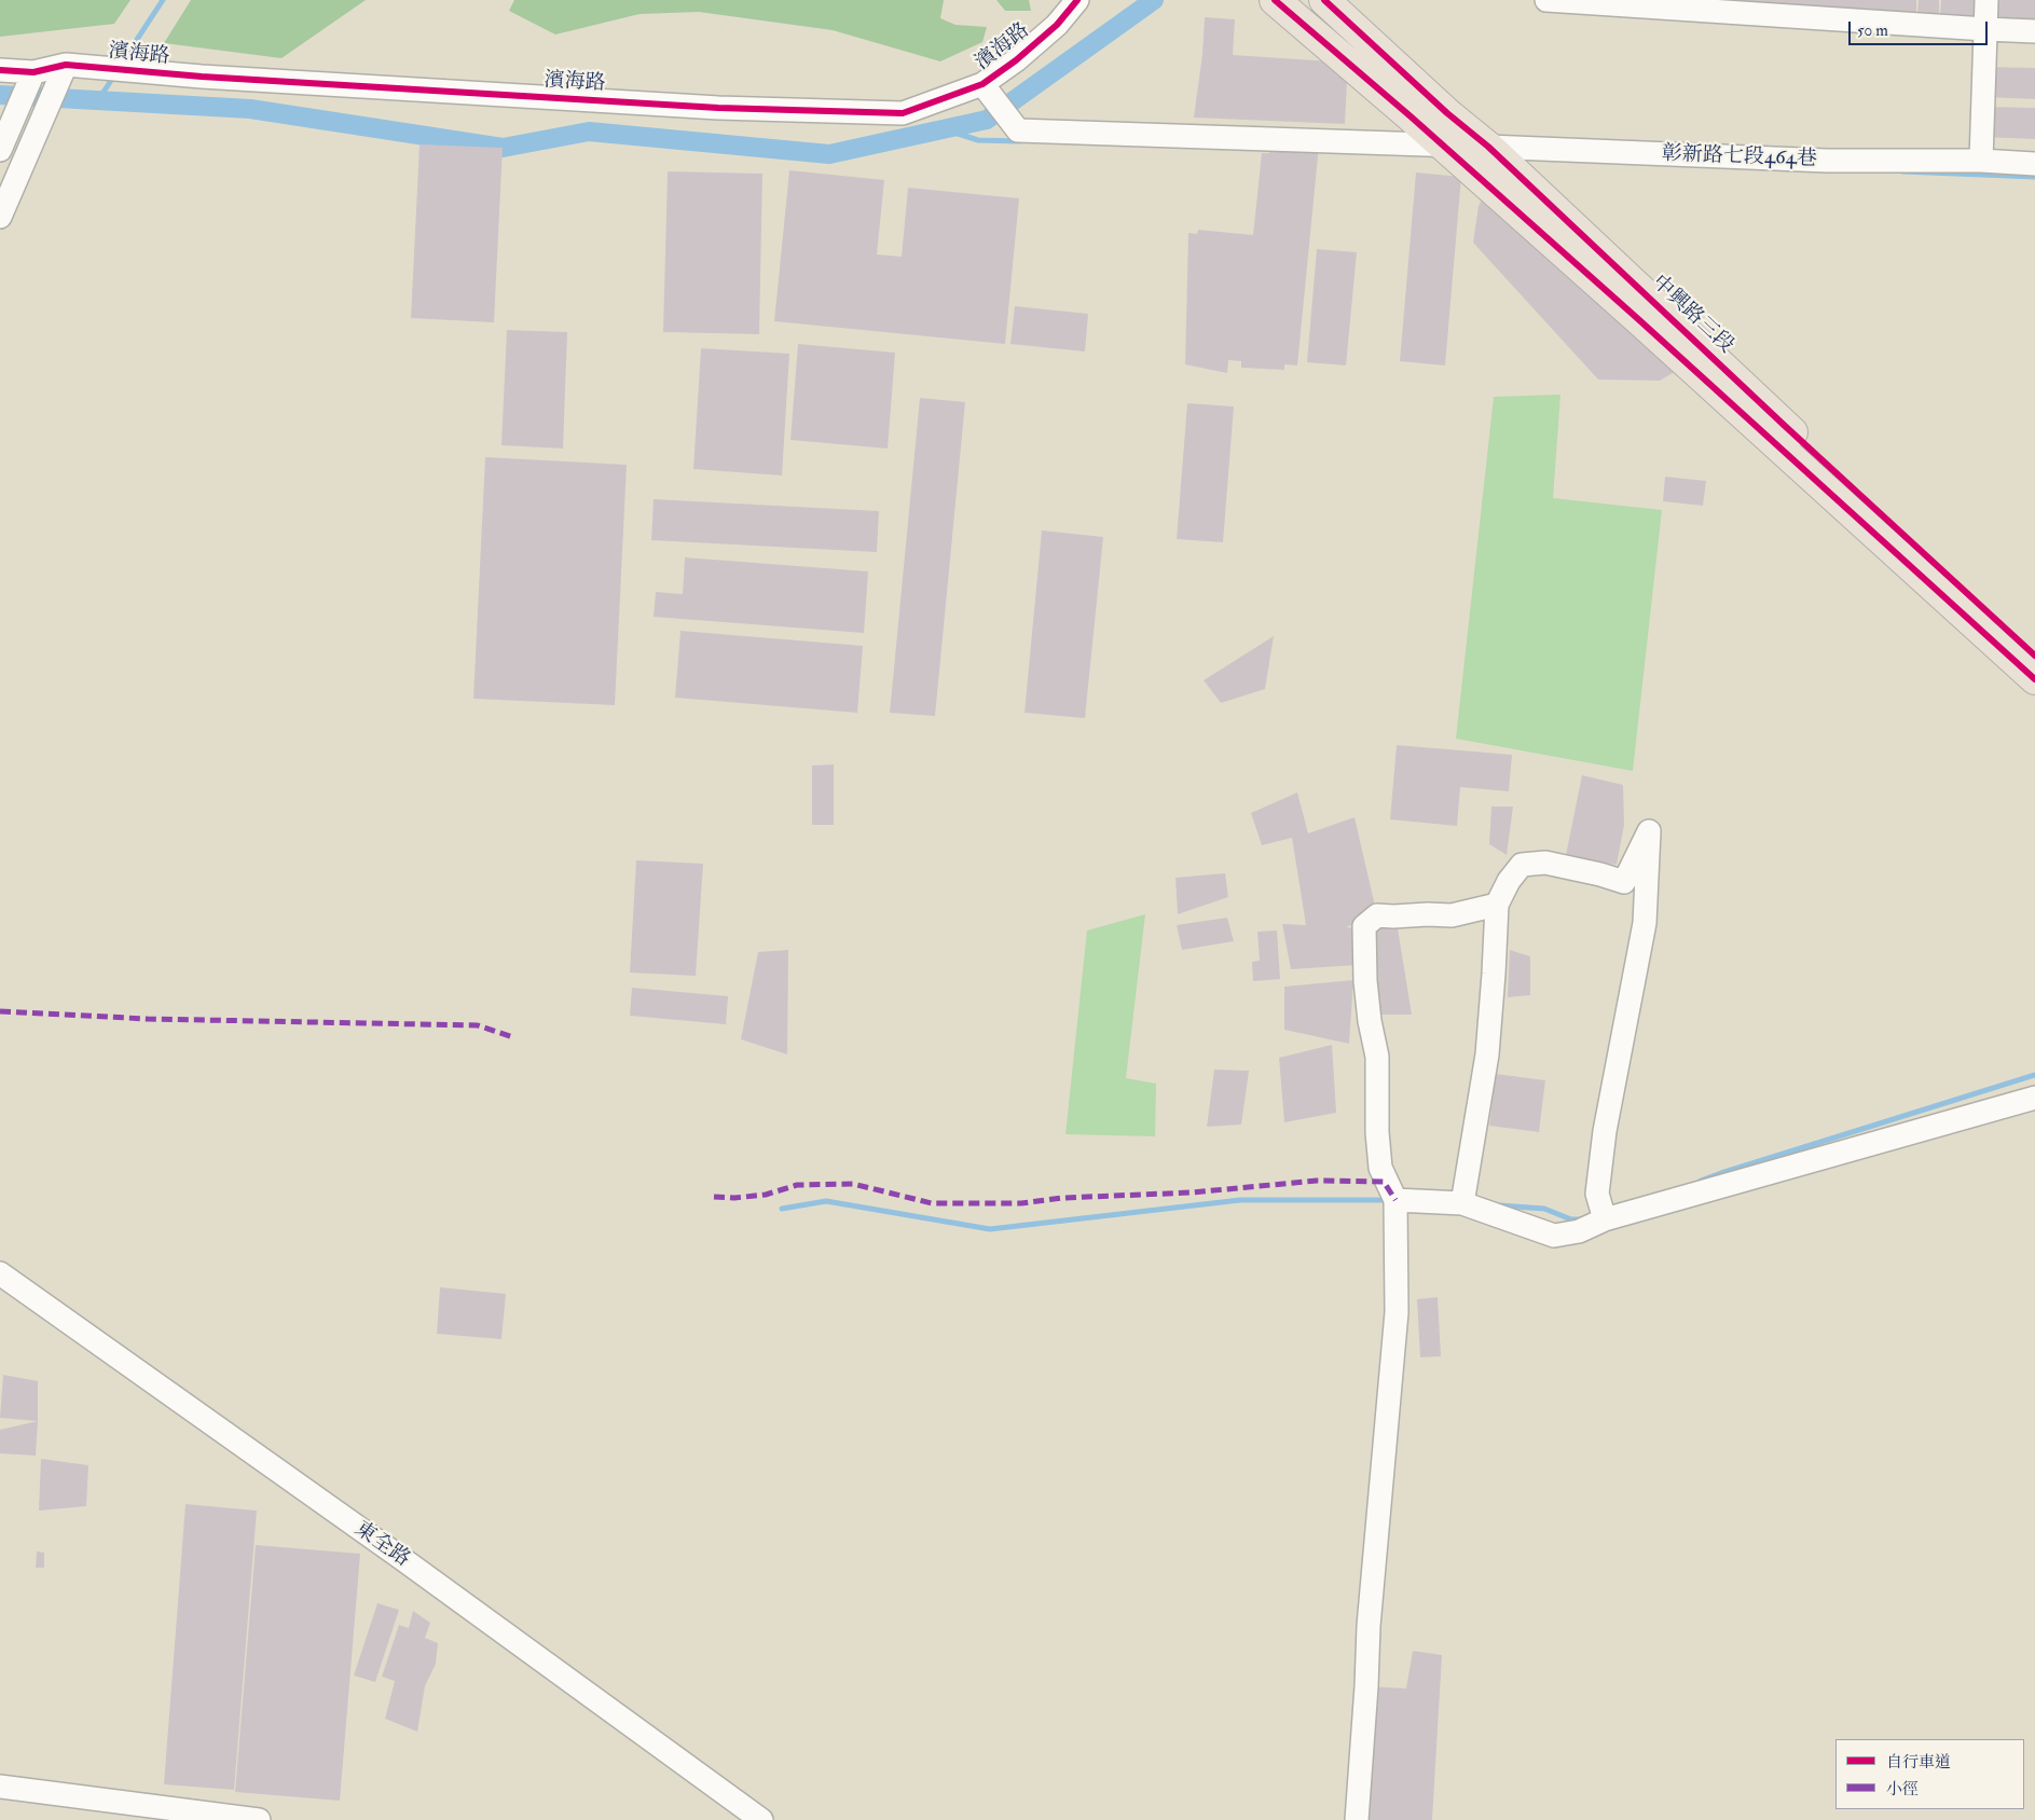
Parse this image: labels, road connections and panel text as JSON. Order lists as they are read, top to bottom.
{
  "streets": {
    "main road": ["中興路三段"],
    "street": ["濱海路", "彰新路七段464巷", "東全路"]
  },
  "crossings": [
    ["濱海路", "彰新路七段464巷"],
    ["彰新路七段464巷", "中興路三段"]
  ],
  "legend": ["自行車道", "小徑"],
  "scale_bar": "50 m"
}
